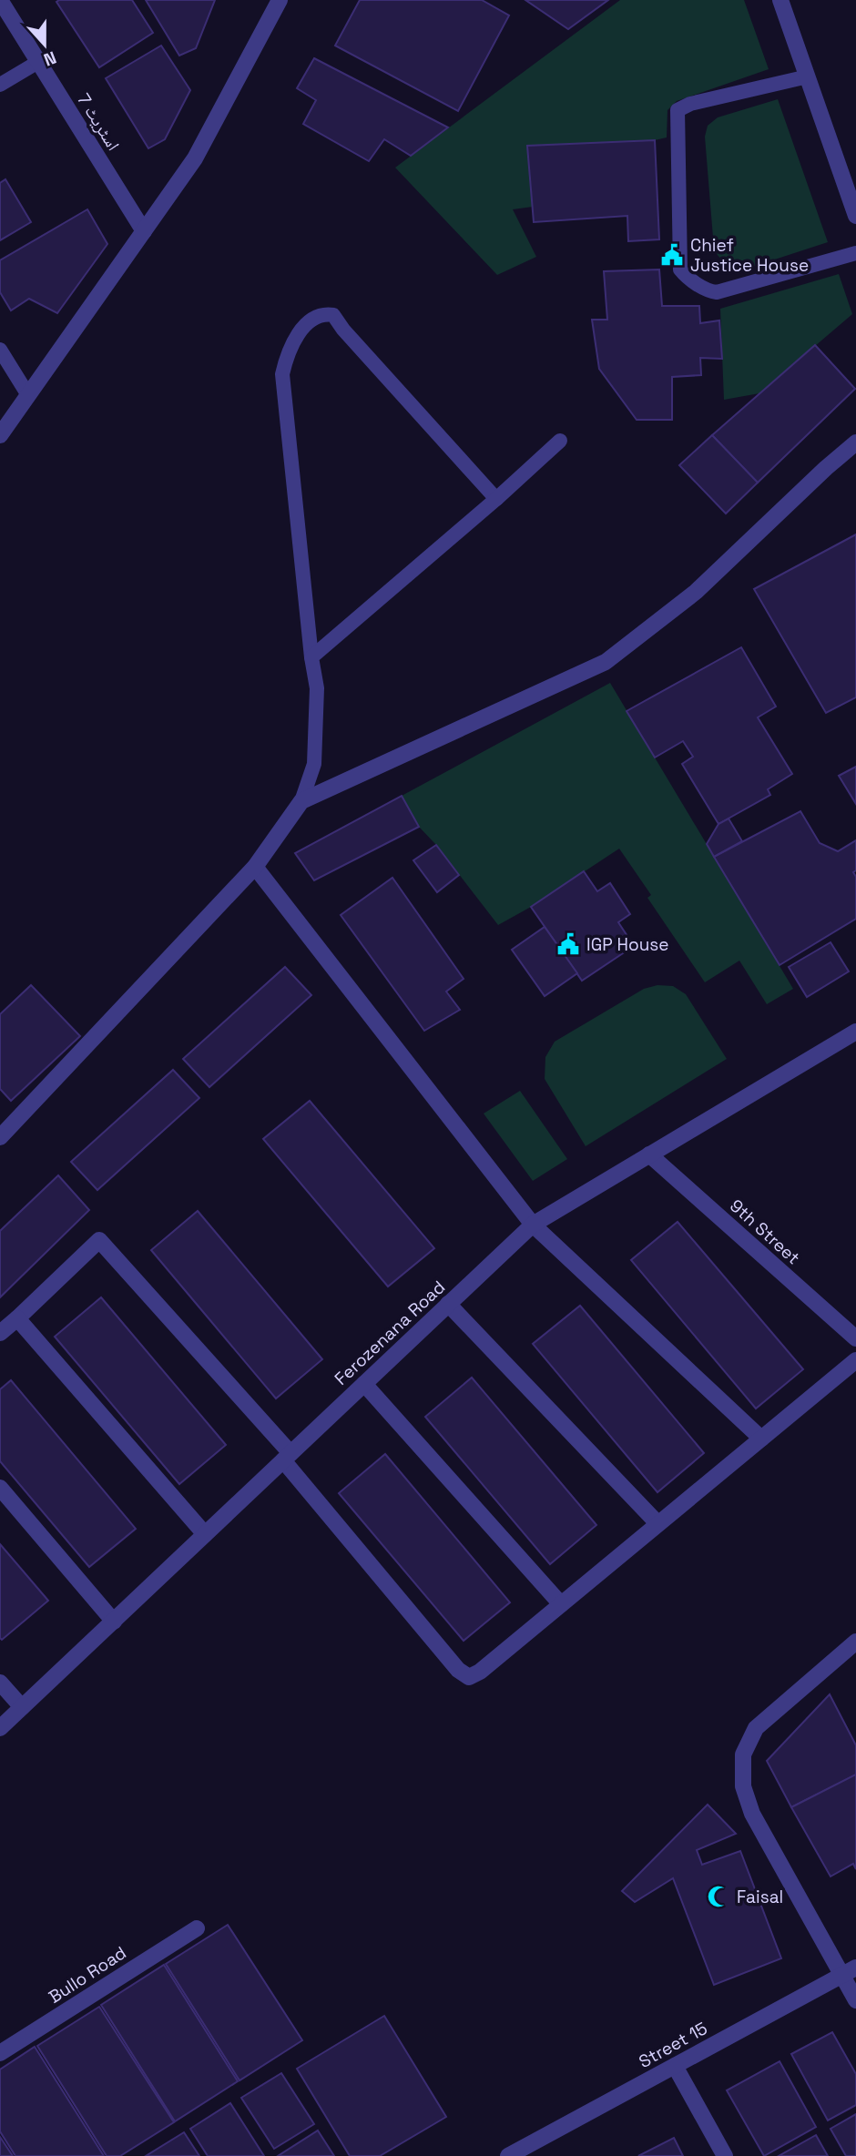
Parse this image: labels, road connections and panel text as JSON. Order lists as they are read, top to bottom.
{
  "streets": {
    "street": [
      "اسٹریٹ 7",
      "9th Street",
      "Ferozenana Road",
      "Bullo Road",
      "Street 15"
    ]
  },
  "crossings": [
    ["9th Street", "Ferozenana Road"]
  ],
  "places": {
    "public building": ["Chief Justice House", "IGP House"],
    "mosque": ["Faisal"]
  },
  "north": "bottom"
}
